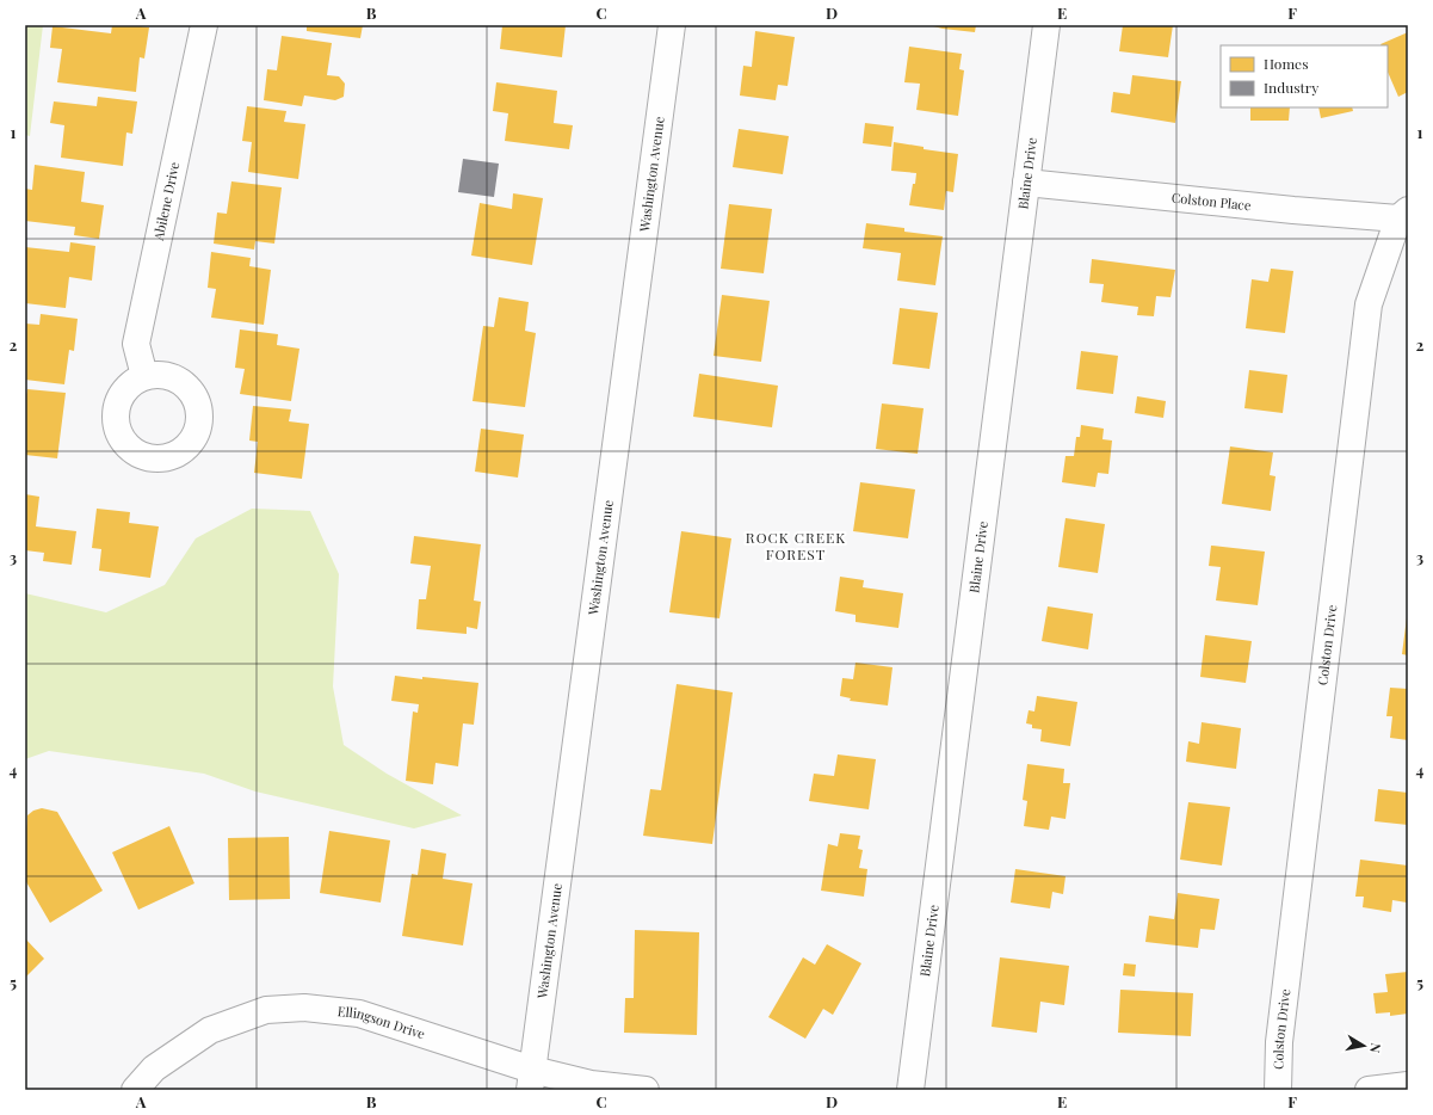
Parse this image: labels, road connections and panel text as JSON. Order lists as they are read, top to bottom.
{
  "streets": {
    "street": [
      "Washington Avenue",
      "Blaine Drive",
      "Abilene Drive",
      "Colston Place",
      "Colston Drive",
      "Ellingson Drive"
    ]
  },
  "crossings": [
    ["Washington Avenue", "Ellingson Drive"],
    ["Blaine Drive", "Colston Place"],
    ["Colston Place", "Colston Drive"]
  ],
  "districts": ["ROCK CREEK FOREST"],
  "legend": ["Homes", "Industry"],
  "north": "right",
  "grid": {
    "columns": [
      "A",
      "B",
      "C",
      "D",
      "E",
      "F"
    ],
    "rows": [
      "1",
      "2",
      "3",
      "4",
      "5"
    ]
  }
}
